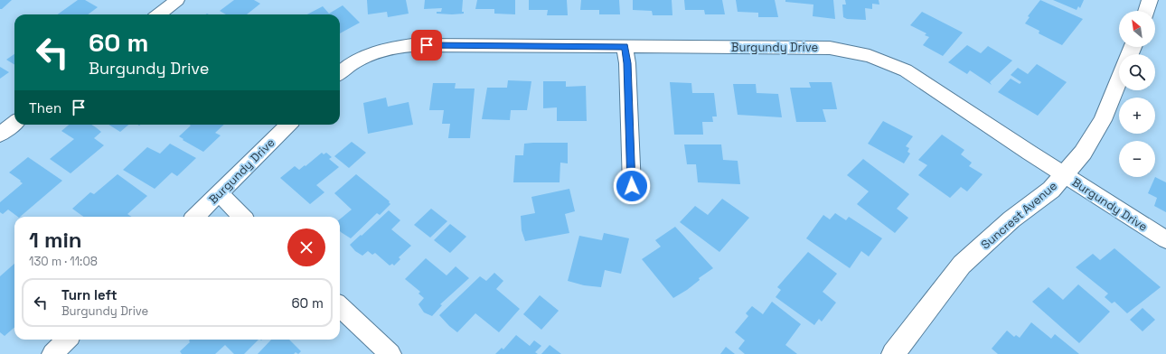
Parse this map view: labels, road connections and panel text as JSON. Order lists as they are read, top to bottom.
{
  "streets": {
    "street": ["Burgundy Drive", "Suncrest Avenue"]
  },
  "crossings": [
    ["Burgundy Drive", "Suncrest Avenue"]
  ],
  "north": "top left",
  "page": {
    "map_buttons": ["+", "−"],
    "turn": ["60 m", "Burgundy Drive"],
    "then": "Then",
    "heading": ["1 min", "130 m · 11:08"],
    "list": [
      {
        "name": "Turn left",
        "note": "Burgundy Drive",
        "value": "60 m"
      }
    ]
  }
}
